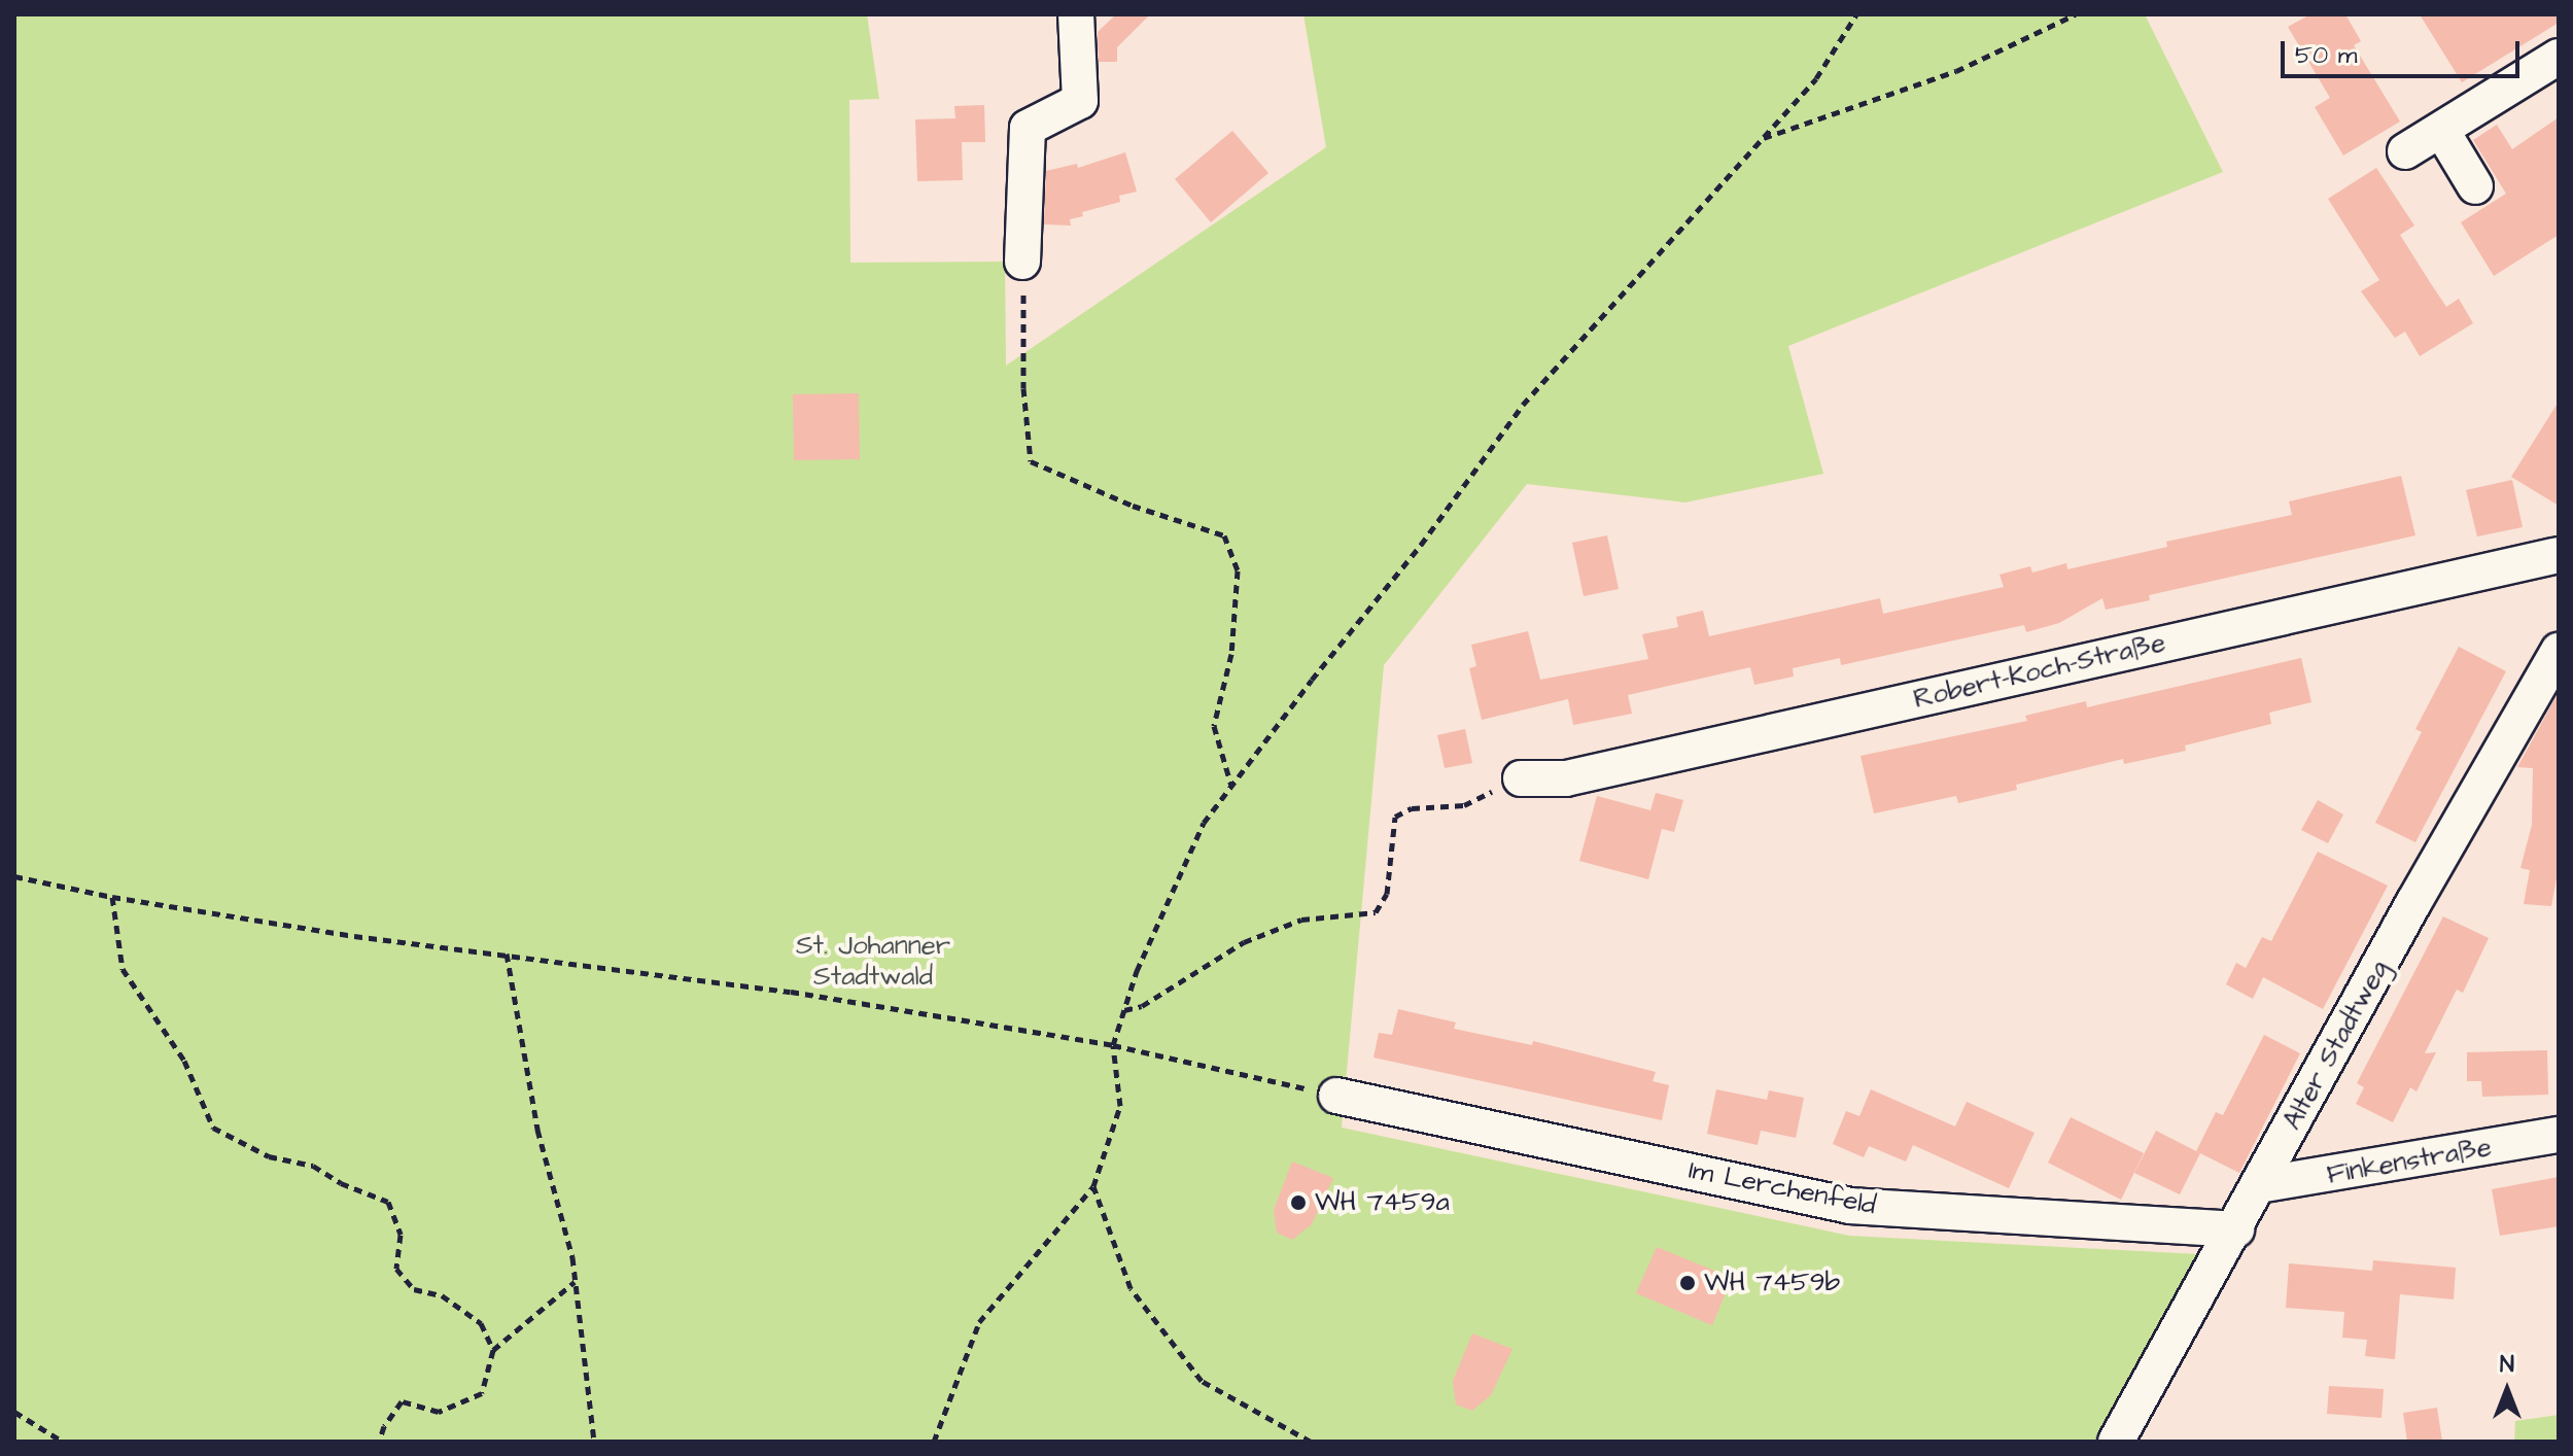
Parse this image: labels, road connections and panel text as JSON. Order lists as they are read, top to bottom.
{
  "streets": {
    "street": [
      "Robert-Koch-Straße",
      "Alter Stadtweg",
      "Finkenstraße",
      "Im Lerchenfeld"
    ]
  },
  "crossings": [
    ["Alter Stadtweg", "Finkenstraße"],
    ["Alter Stadtweg", "Im Lerchenfeld"]
  ],
  "parks": ["St. Johanner Stadtwald"],
  "places": ["WH 7459a", "WH 7459b"],
  "scale_bar": "50 m",
  "north": "top"
}
